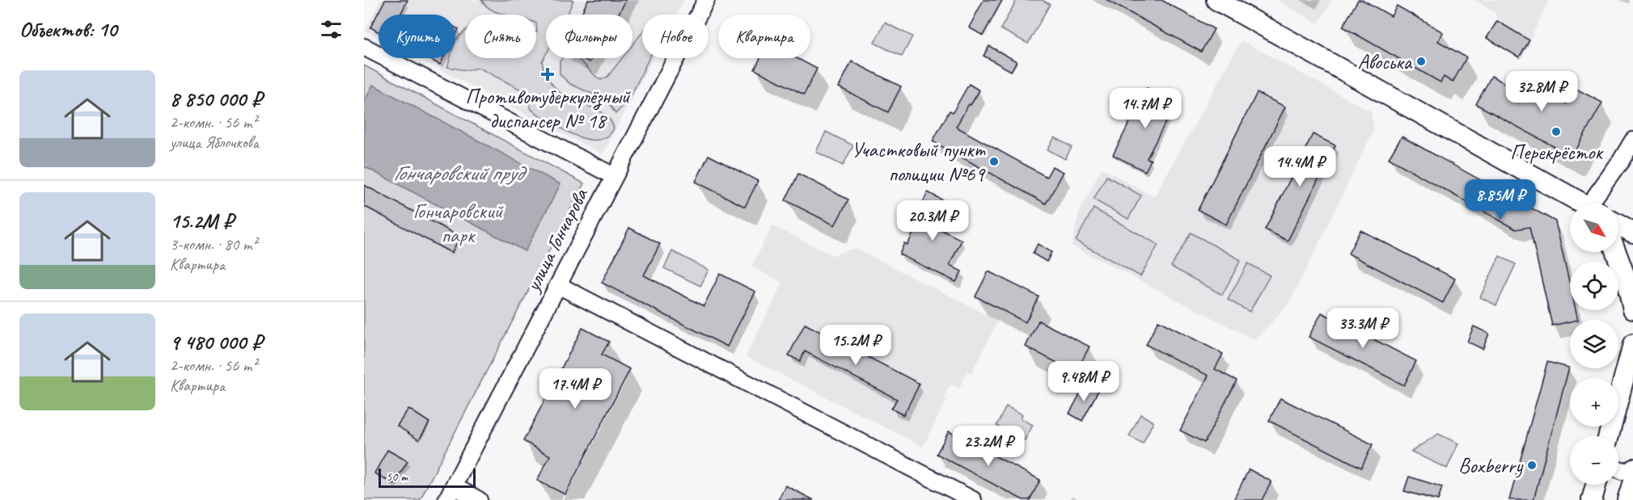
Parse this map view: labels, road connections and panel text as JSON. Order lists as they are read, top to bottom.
{
  "streets": {
    "street": ["улица Гончарова"]
  },
  "water": ["Гончаровский пруд"],
  "parks": ["Гончаровский парк"],
  "places": {
    "other": [
      "Авоська",
      "Перекрёсток",
      "Участковый пункт полиции №69",
      "Boxberry"
    ],
    "health": ["Противотуберкулёзный диспансер № 18"]
  },
  "scale_bar": "50 m",
  "north": "bottom right",
  "page": {
    "heading": "Объектов: 10",
    "chip": [
      "Купить",
      "Снять",
      "Фильтры",
      "Новое",
      "Квартира"
    ],
    "list": [
      {
        "name": "8 850 000 ₽",
        "note": "2-комн. · 56 m² · улица Яблочкова"
      },
      {
        "name": "15.2M ₽",
        "note": "3-комн. · 80 m² · Квартира"
      },
      {
        "name": "9 480 000 ₽",
        "note": "2-комн. · 56 m² · Квартира"
      }
    ],
    "price": [
      "32.8M ₽",
      "14.7M ₽",
      "14.4M ₽",
      "8.85M ₽",
      "20.3M ₽",
      "33.3M ₽",
      "15.2M ₽",
      "9.48M ₽",
      "17.4M ₽",
      "23.2M ₽"
    ],
    "map_buttons": ["+", "−"],
    "scale": "50 m"
  }
}
